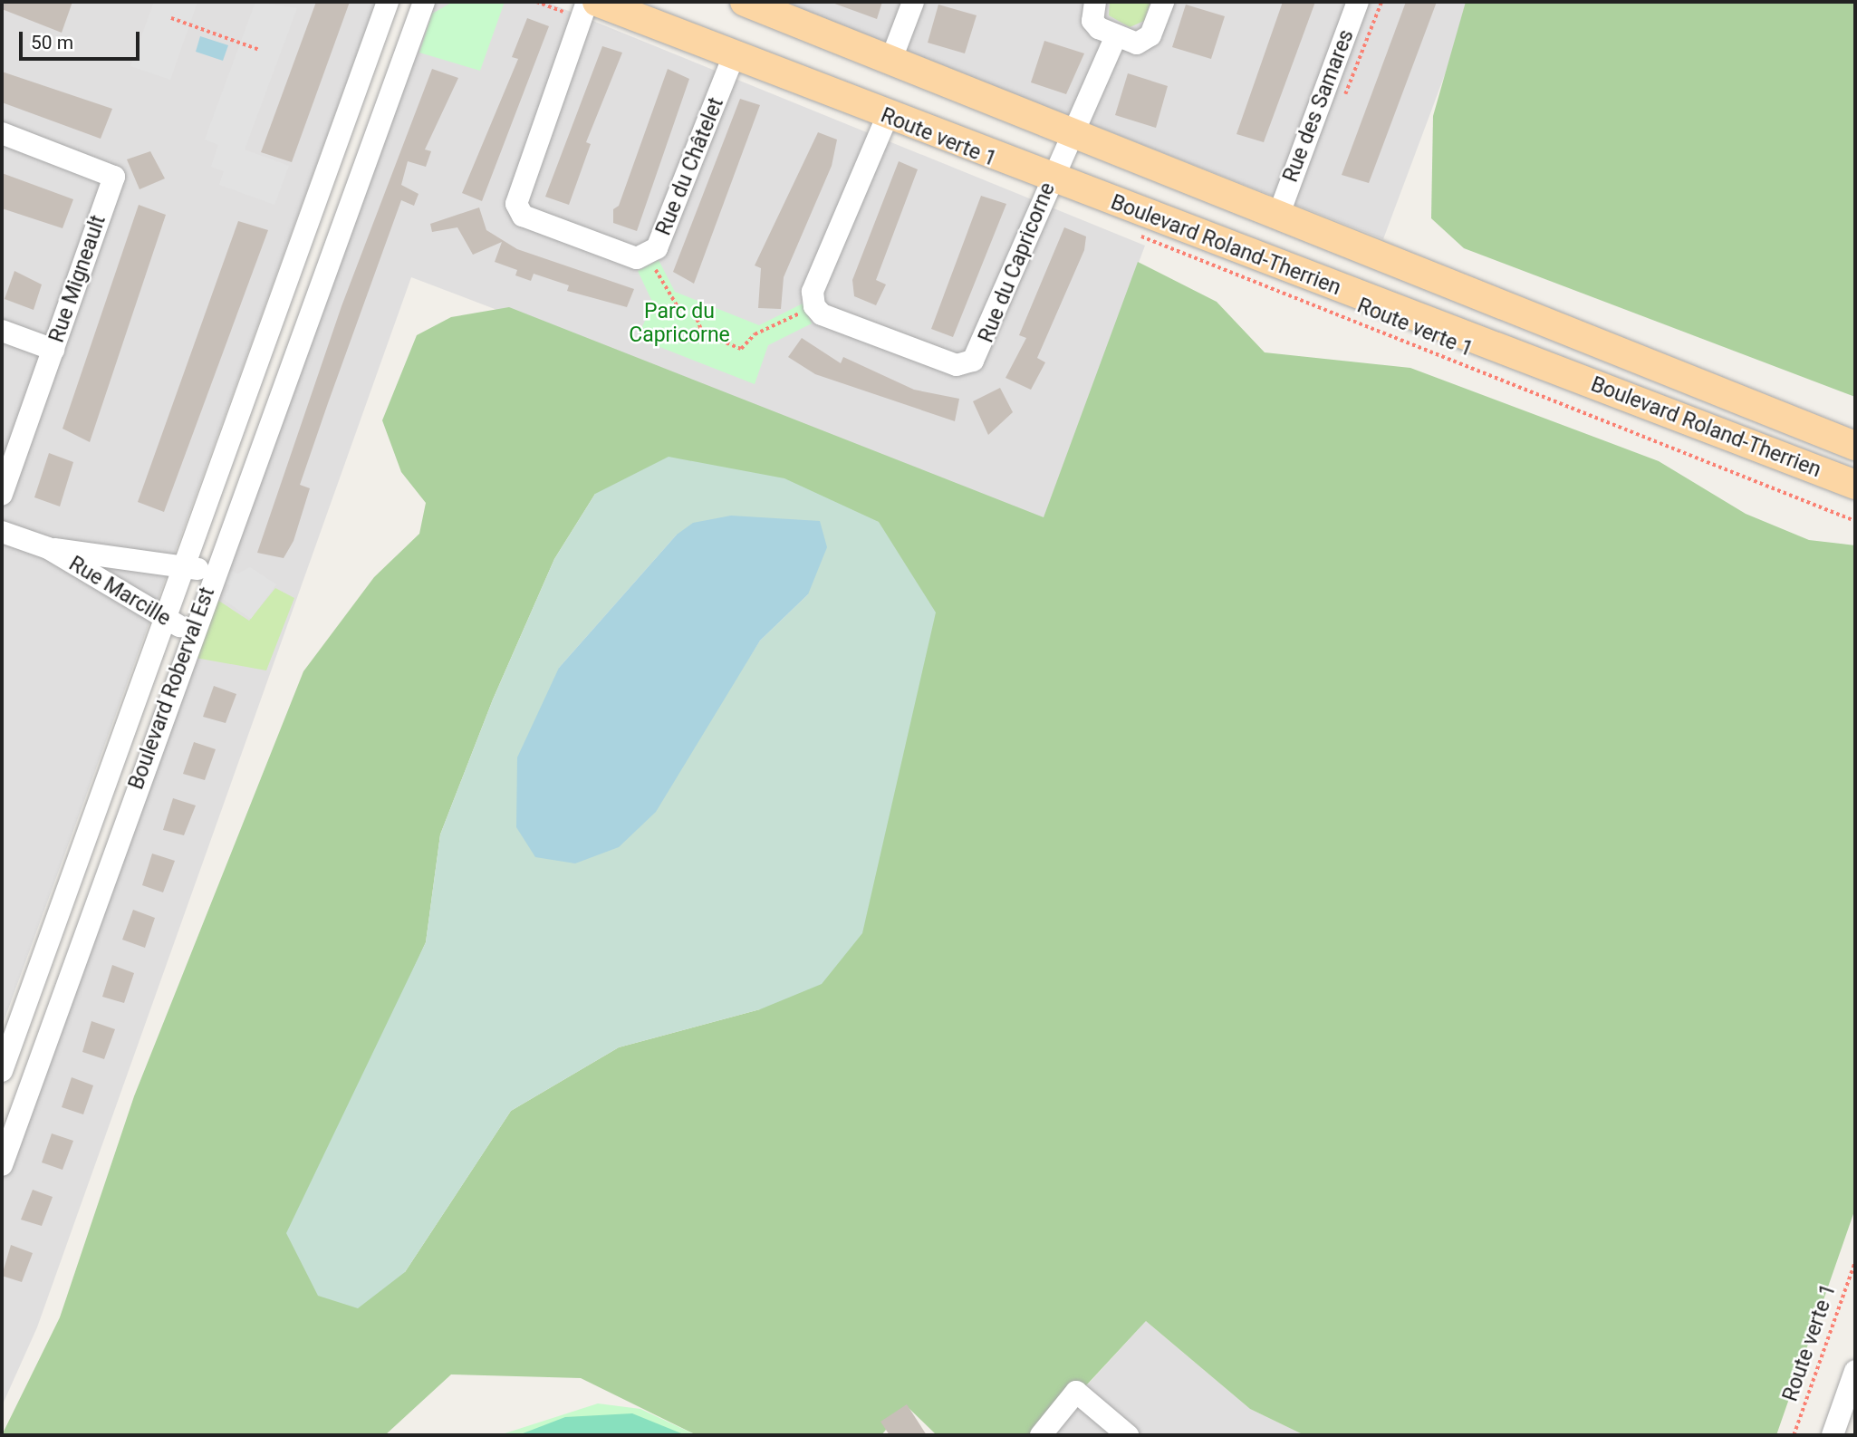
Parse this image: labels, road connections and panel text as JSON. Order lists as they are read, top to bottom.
{
  "streets": {
    "main road": ["Boulevard Roland-Therrien"],
    "street": [
      "Rue des Samares",
      "Rue du Châtelet",
      "Rue du Capricorne",
      "Rue Migneault",
      "Rue Marcille",
      "Boulevard Roberval Est"
    ],
    "path": ["Route verte 1"]
  },
  "crossings": [
    ["Rue des Samares", "Boulevard Roland-Therrien"],
    ["Rue du Châtelet", "Boulevard Roland-Therrien"],
    ["Boulevard Roland-Therrien", "Rue du Capricorne"],
    ["Rue Marcille", "Boulevard Roberval Est"]
  ],
  "parks": ["Parc du Capricorne"],
  "scale_bar": "50 m"
}
